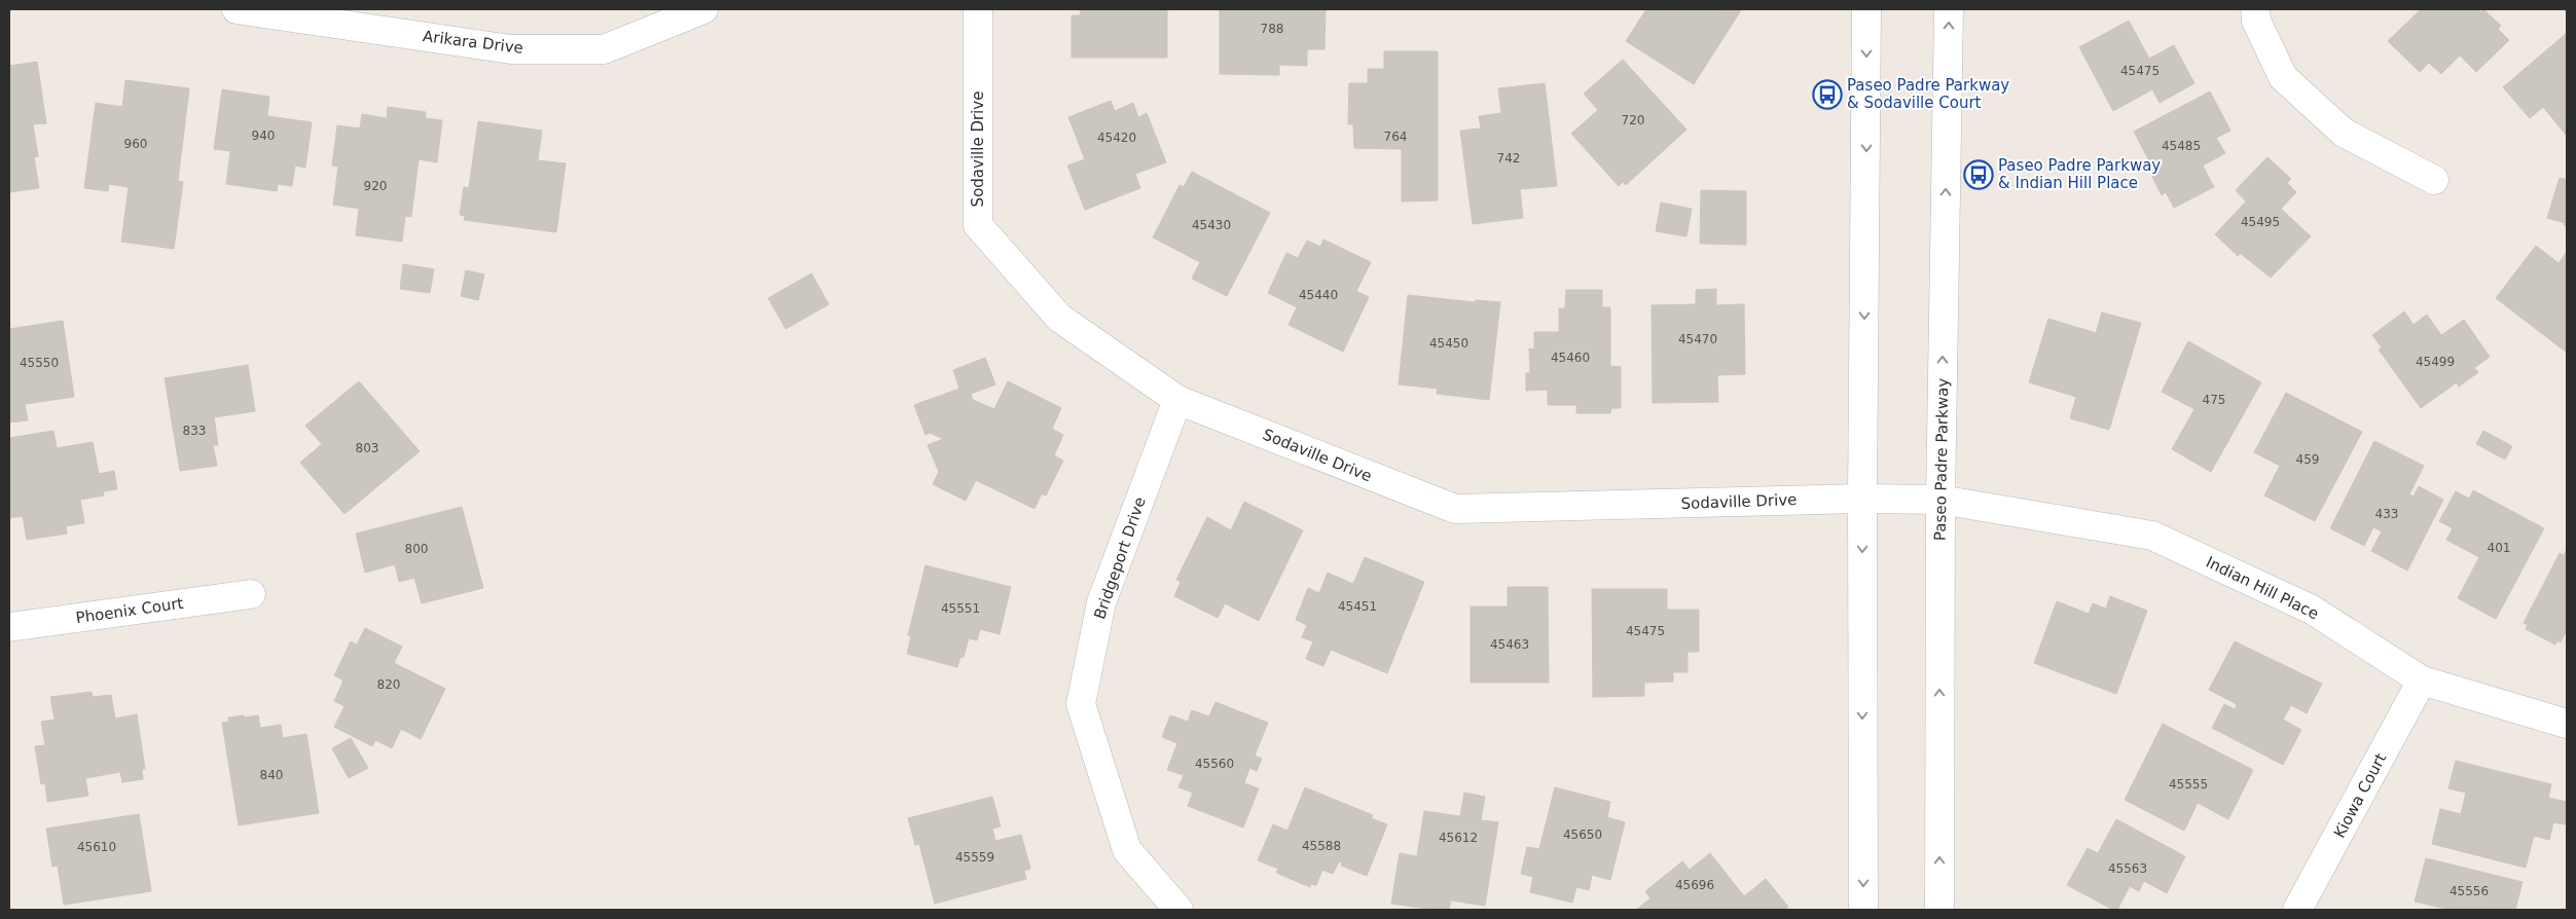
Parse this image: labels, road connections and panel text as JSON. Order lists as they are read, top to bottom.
{
  "streets": {
    "street": [
      "Arikara Drive",
      "Sodaville Drive",
      "Paseo Padre Parkway",
      "Bridgeport Drive",
      "Indian Hill Place",
      "Phoenix Court",
      "Kiowa Court"
    ]
  },
  "crossings": [
    ["Sodaville Drive", "Paseo Padre Parkway"],
    ["Sodaville Drive", "Bridgeport Drive"],
    ["Sodaville Drive", "Indian Hill Place"],
    ["Paseo Padre Parkway", "Indian Hill Place"],
    ["Indian Hill Place", "Kiowa Court"]
  ],
  "places": {
    "bus stop": ["Paseo Padre Parkway & Sodaville Court", "Paseo Padre Parkway & Indian Hill Place"]
  },
  "house_numbers": [
    "788",
    "45475",
    "720",
    "940",
    "764",
    "45420",
    "960",
    "45485",
    "742",
    "920",
    "45495",
    "45430",
    "45440",
    "45470",
    "45450",
    "45460",
    "45499",
    "45550",
    "475",
    "833",
    "803",
    "459",
    "433",
    "401",
    "800",
    "45451",
    "45551",
    "45475",
    "45463",
    "820",
    "45560",
    "840",
    "45555",
    "45650",
    "45612",
    "45588",
    "45610",
    "45559",
    "45563",
    "45696",
    "45556"
  ]
}
